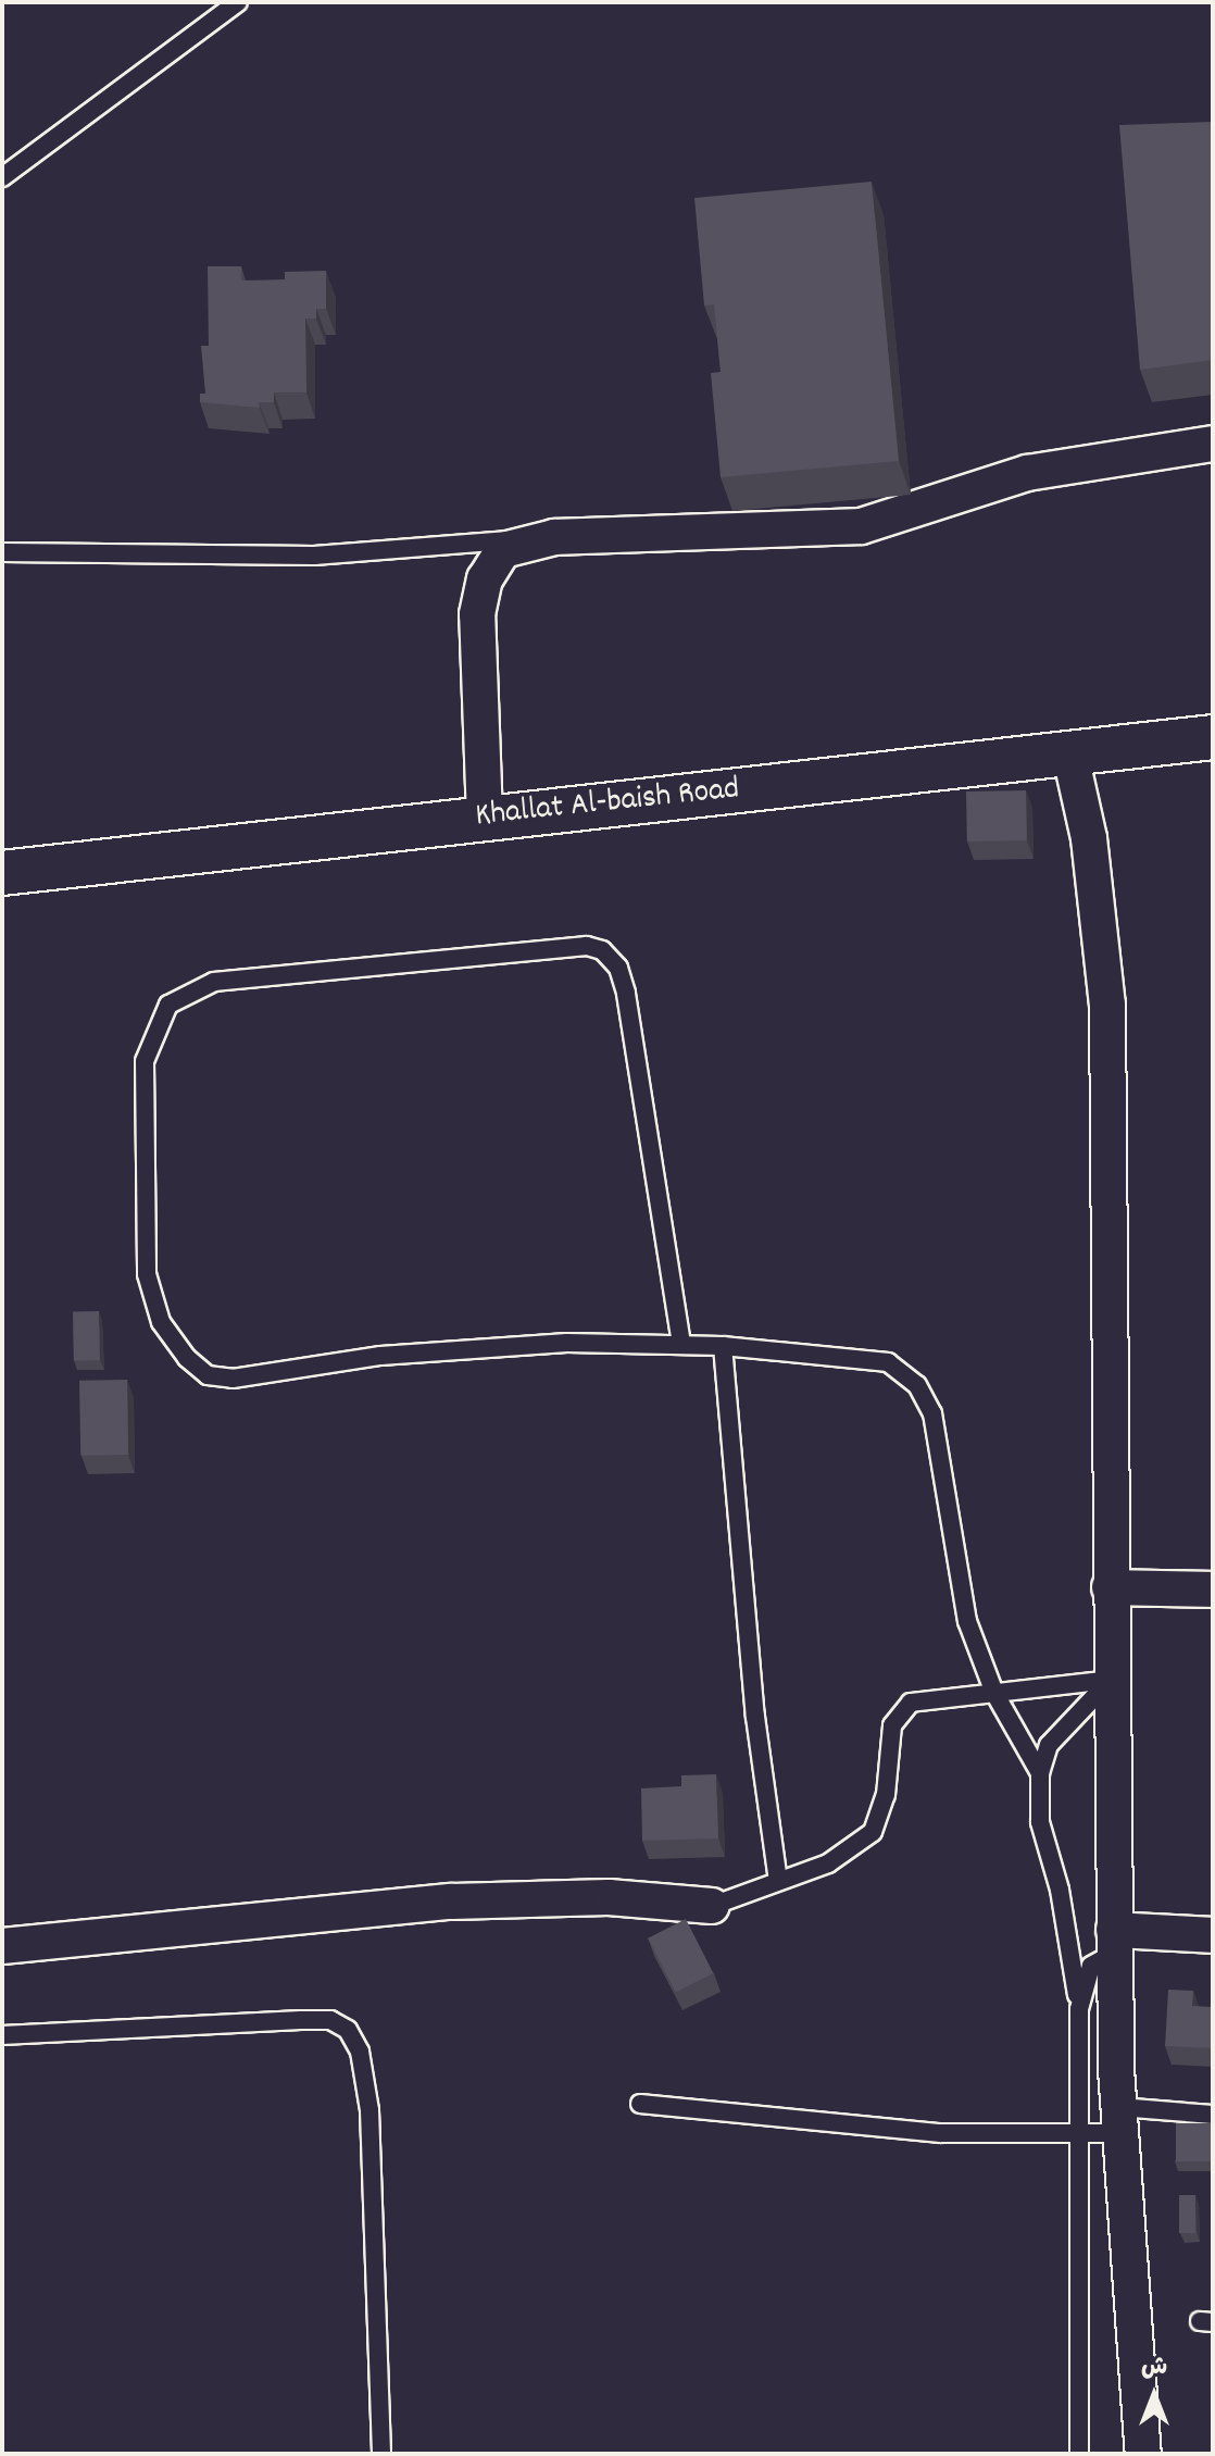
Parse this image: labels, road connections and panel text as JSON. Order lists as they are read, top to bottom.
{
  "streets": {
    "street": ["Khallat Al-baish Road"]
  },
  "north": "top"
}
